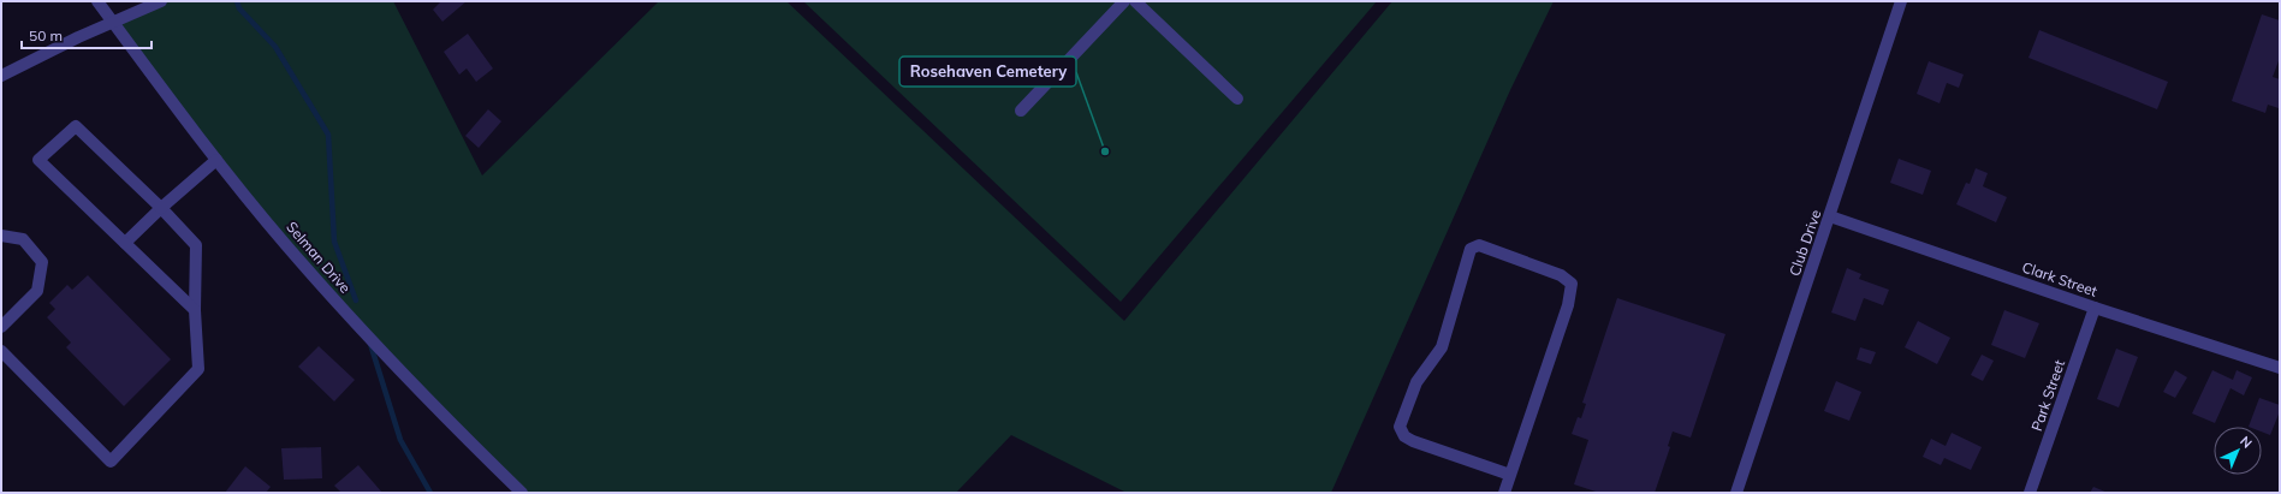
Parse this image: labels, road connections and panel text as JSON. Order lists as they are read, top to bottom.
{
  "streets": {
    "street": [
      "Club Drive",
      "Selman Drive",
      "Clark Street",
      "Park Street"
    ]
  },
  "crossings": [
    ["Club Drive", "Clark Street"],
    ["Clark Street", "Park Street"]
  ],
  "places": ["Rosehaven Cemetery"],
  "scale_bar": "50 m",
  "north": "top right"
}
